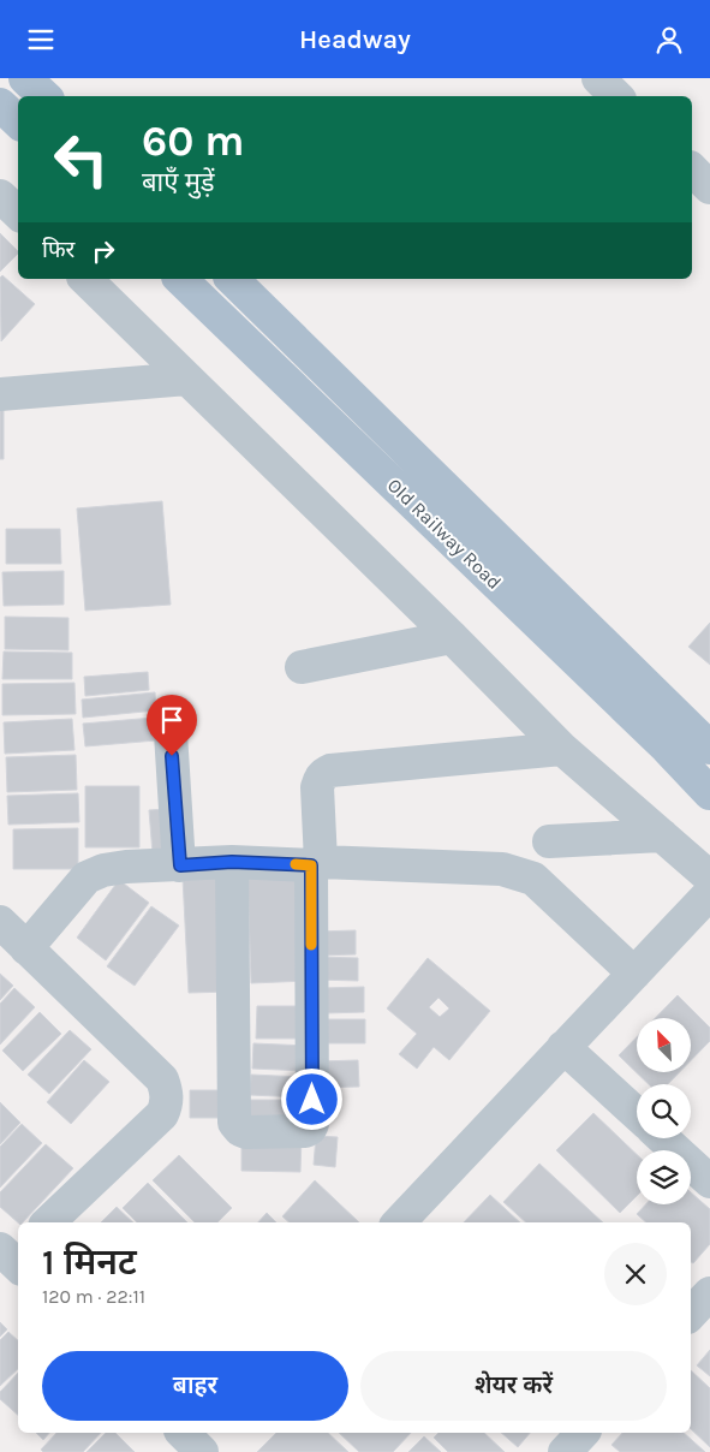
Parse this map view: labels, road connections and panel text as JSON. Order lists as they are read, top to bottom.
{
  "streets": {
    "main road": ["Old Railway Road"]
  },
  "north": "top left",
  "page": {
    "header": "Headway",
    "turn": ["60 m", "बाएँ मुड़ें"],
    "then": "फिर",
    "heading": ["1 मिनट", "120 m · 22:11"],
    "buttons": ["बाहर", "शेयर करें"]
  }
}
